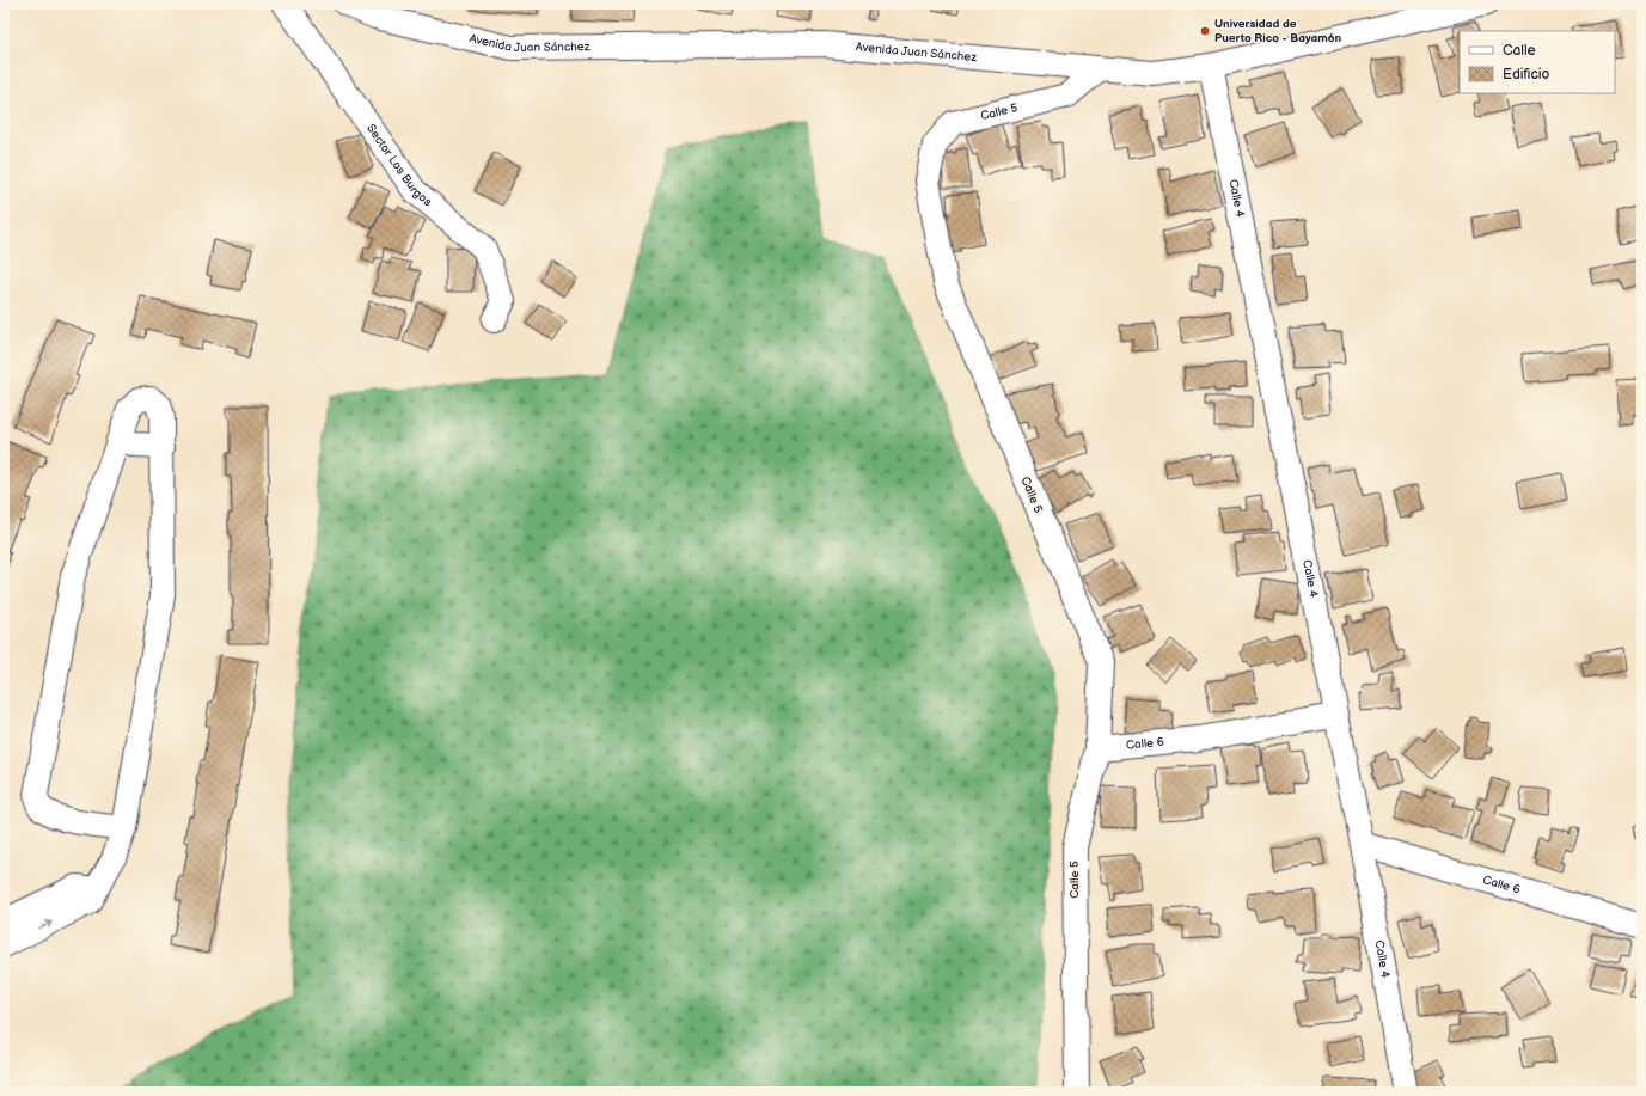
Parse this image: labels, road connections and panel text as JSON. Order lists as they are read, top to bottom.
{
  "streets": {
    "street": [
      "Avenida Juan Sánchez",
      "Calle 5",
      "Sector Los Burgos",
      "Calle 4",
      "Calle 6"
    ]
  },
  "crossings": [
    ["Avenida Juan Sánchez", "Calle 5"],
    ["Avenida Juan Sánchez", "Calle 4"],
    ["Calle 5", "Calle 6"],
    ["Calle 4", "Calle 6"]
  ],
  "places": ["Universidad de Puerto Rico - Bayamón"],
  "legend": ["Calle", "Edificio"]
}
